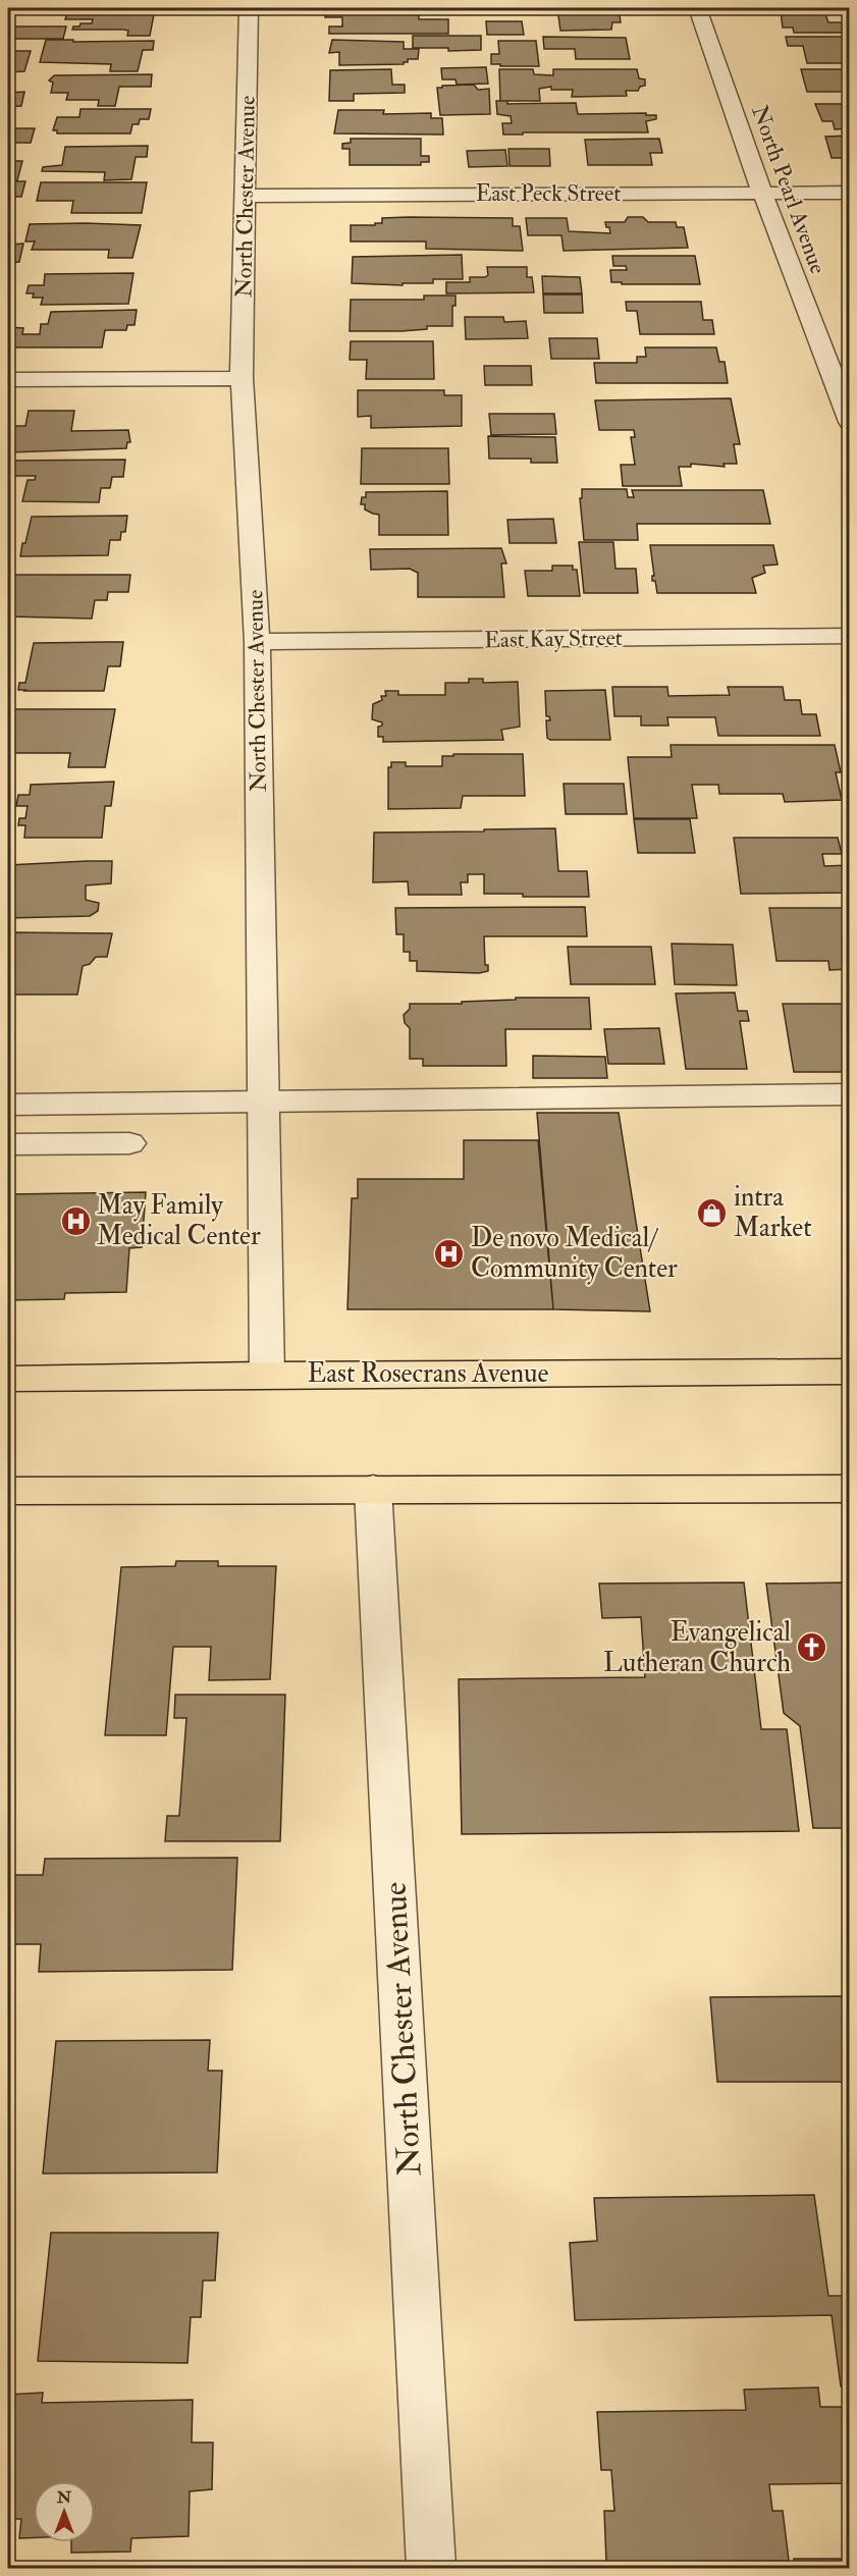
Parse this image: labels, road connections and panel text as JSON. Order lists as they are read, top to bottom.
{
  "streets": {
    "main road": ["East Rosecrans Avenue"],
    "street": [
      "North Pearl Avenue",
      "East Peck Street",
      "North Chester Avenue",
      "East Kay Street"
    ]
  },
  "crossings": [
    ["North Pearl Avenue", "East Peck Street"],
    ["East Peck Street", "North Chester Avenue"],
    ["North Chester Avenue", "East Kay Street"],
    ["North Chester Avenue", "East Rosecrans Avenue"]
  ],
  "places": {
    "shop": ["intra Market"],
    "hospital": ["May Family Medical Center", "De novo Medical/ Community Center"],
    "church": ["Evangelical Lutheran Church"]
  },
  "north": "top"
}
